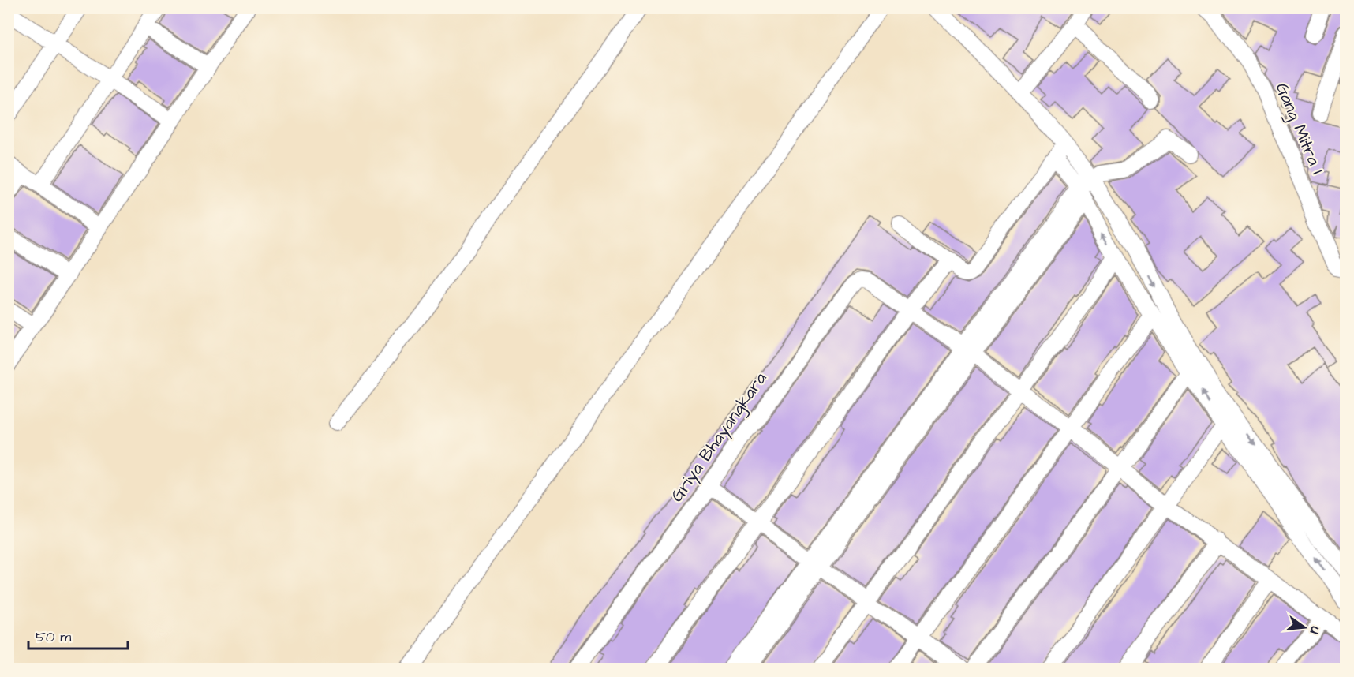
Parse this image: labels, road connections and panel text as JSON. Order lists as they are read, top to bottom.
{
  "streets": {
    "street": ["Gang Mitra I", "Griya Bhayangkara"]
  },
  "scale_bar": "50 m",
  "north": "right"
}
